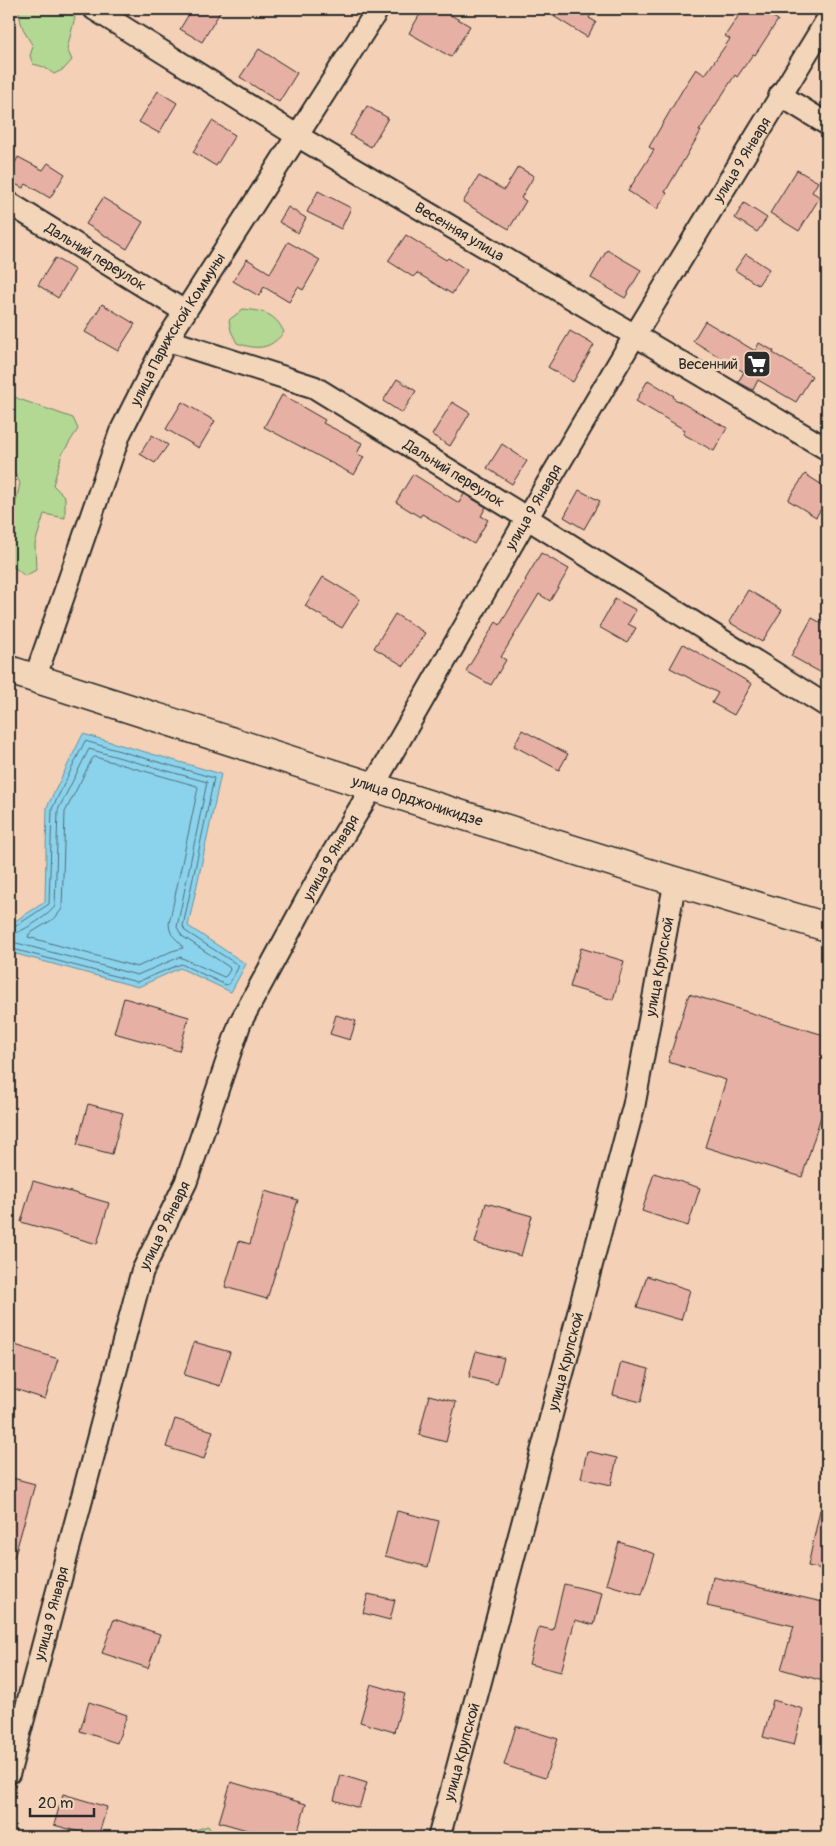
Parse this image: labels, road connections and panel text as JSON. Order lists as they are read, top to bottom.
{
  "streets": {
    "main road": ["улица Орджоникидзе"],
    "street": [
      "улица 9 Января",
      "Весенняя улица",
      "Дальний переулок",
      "улица Парижской Коммуны",
      "улица Крупской"
    ]
  },
  "crossings": [
    ["улица 9 Января", "Весенняя улица"],
    ["улица 9 Января", "Дальний переулок"],
    ["улица 9 Января", "улица Орджоникидзе"],
    ["Весенняя улица", "улица Парижской Коммуны"],
    ["Дальний переулок", "улица Парижской Коммуны"],
    ["улица Парижской Коммуны", "улица Орджоникидзе"],
    ["улица Орджоникидзе", "улица Крупской"]
  ],
  "places": {
    "supermarket": ["Весенний"]
  },
  "scale_bar": "20 m"
}
